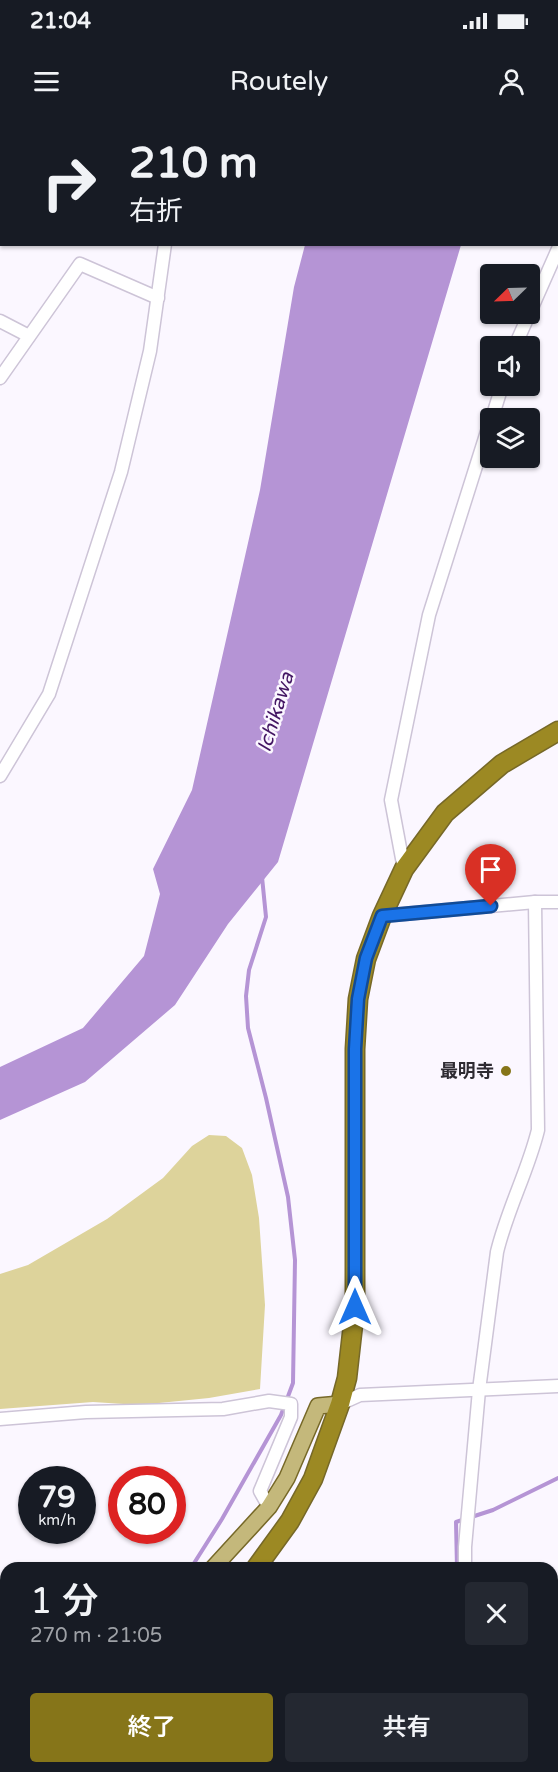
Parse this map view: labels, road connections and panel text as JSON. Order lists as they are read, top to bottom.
{
  "water": ["Ichikawa"],
  "places": ["最明寺"],
  "north": "bottom left",
  "page": {
    "status": "21:04",
    "header": "Routely",
    "turn": ["210 m", "右折"],
    "speed": "79 km/h",
    "limit": "80",
    "heading": ["1 分", "270 m · 21:05"],
    "buttons": ["終了", "共有"]
  }
}
